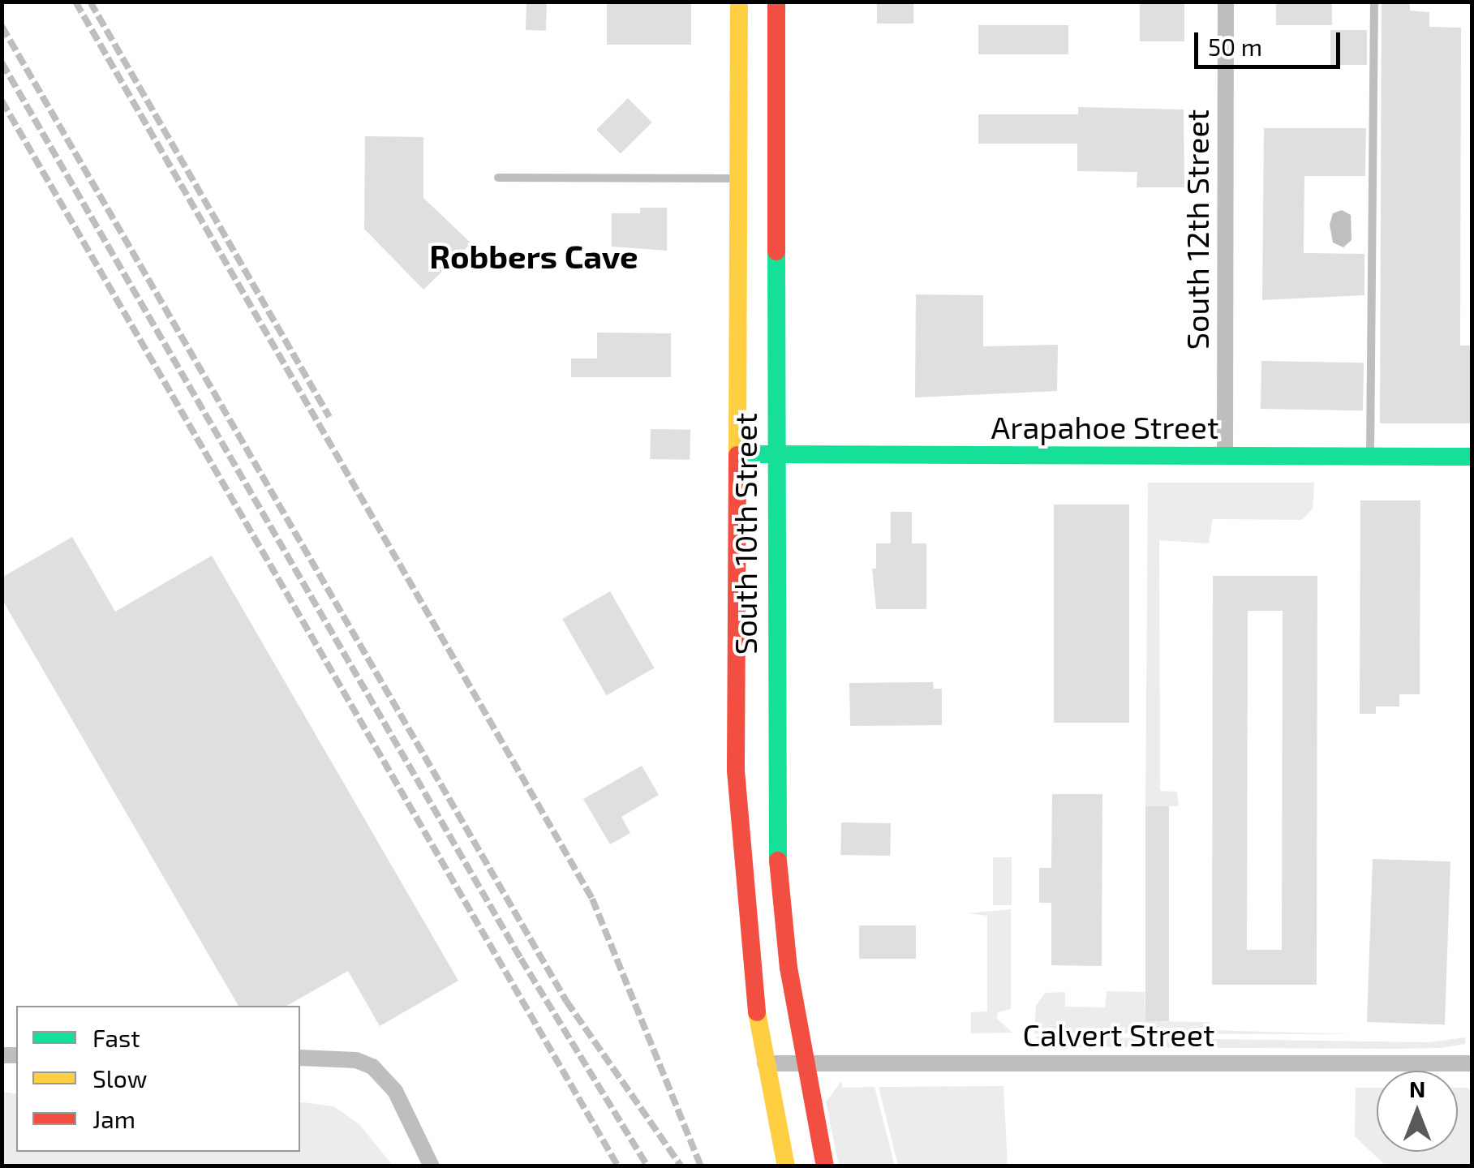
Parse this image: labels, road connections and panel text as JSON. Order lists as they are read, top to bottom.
{
  "streets": {
    "main road": ["Arapahoe Street", "South 10th Street"],
    "street": ["South 12th Street", "Calvert Street"]
  },
  "crossings": [
    ["South 12th Street", "Arapahoe Street"],
    ["Arapahoe Street", "South 10th Street"],
    ["South 10th Street", "Calvert Street"]
  ],
  "districts": ["Robbers Cave"],
  "legend": ["Fast", "Slow", "Jam"],
  "scale_bar": "50 m",
  "north": "top"
}
